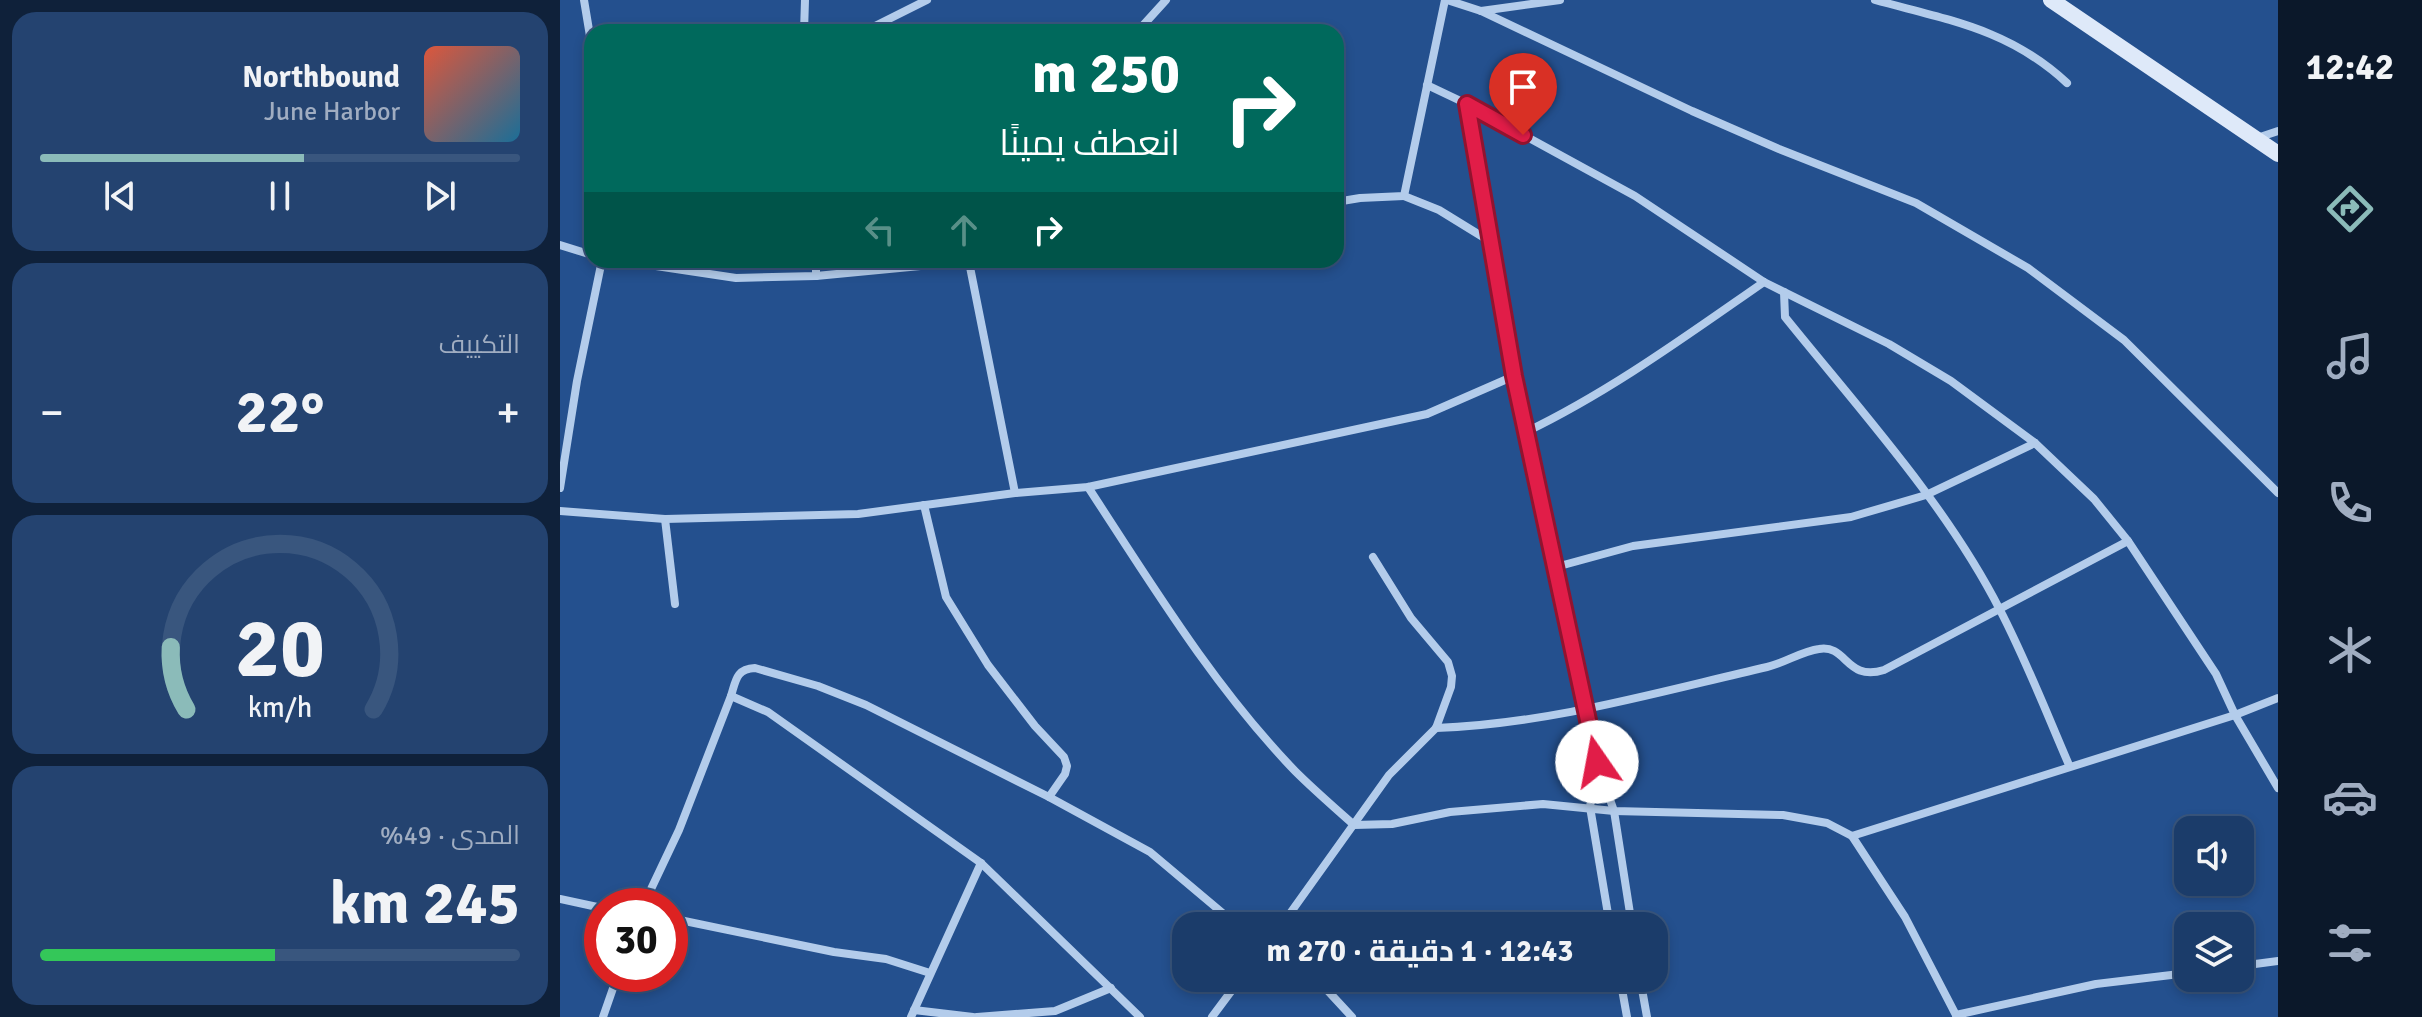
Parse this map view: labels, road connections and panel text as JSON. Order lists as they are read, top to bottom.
{
  "page": {
    "tabs": "12:42",
    "turn": ["250 m", "انعطف يمينًا"],
    "song": ["Northbound", "June Harbor"],
    "tile": [
      "التكييف",
      ["المدى · 49%", "245 km"]
    ],
    "heat": ["−", "22°", "+"],
    "limit": "30",
    "trip": "12:43 · 1 دقيقة · 270 m",
    "gauge": ["20", "km/h"]
  }
}
